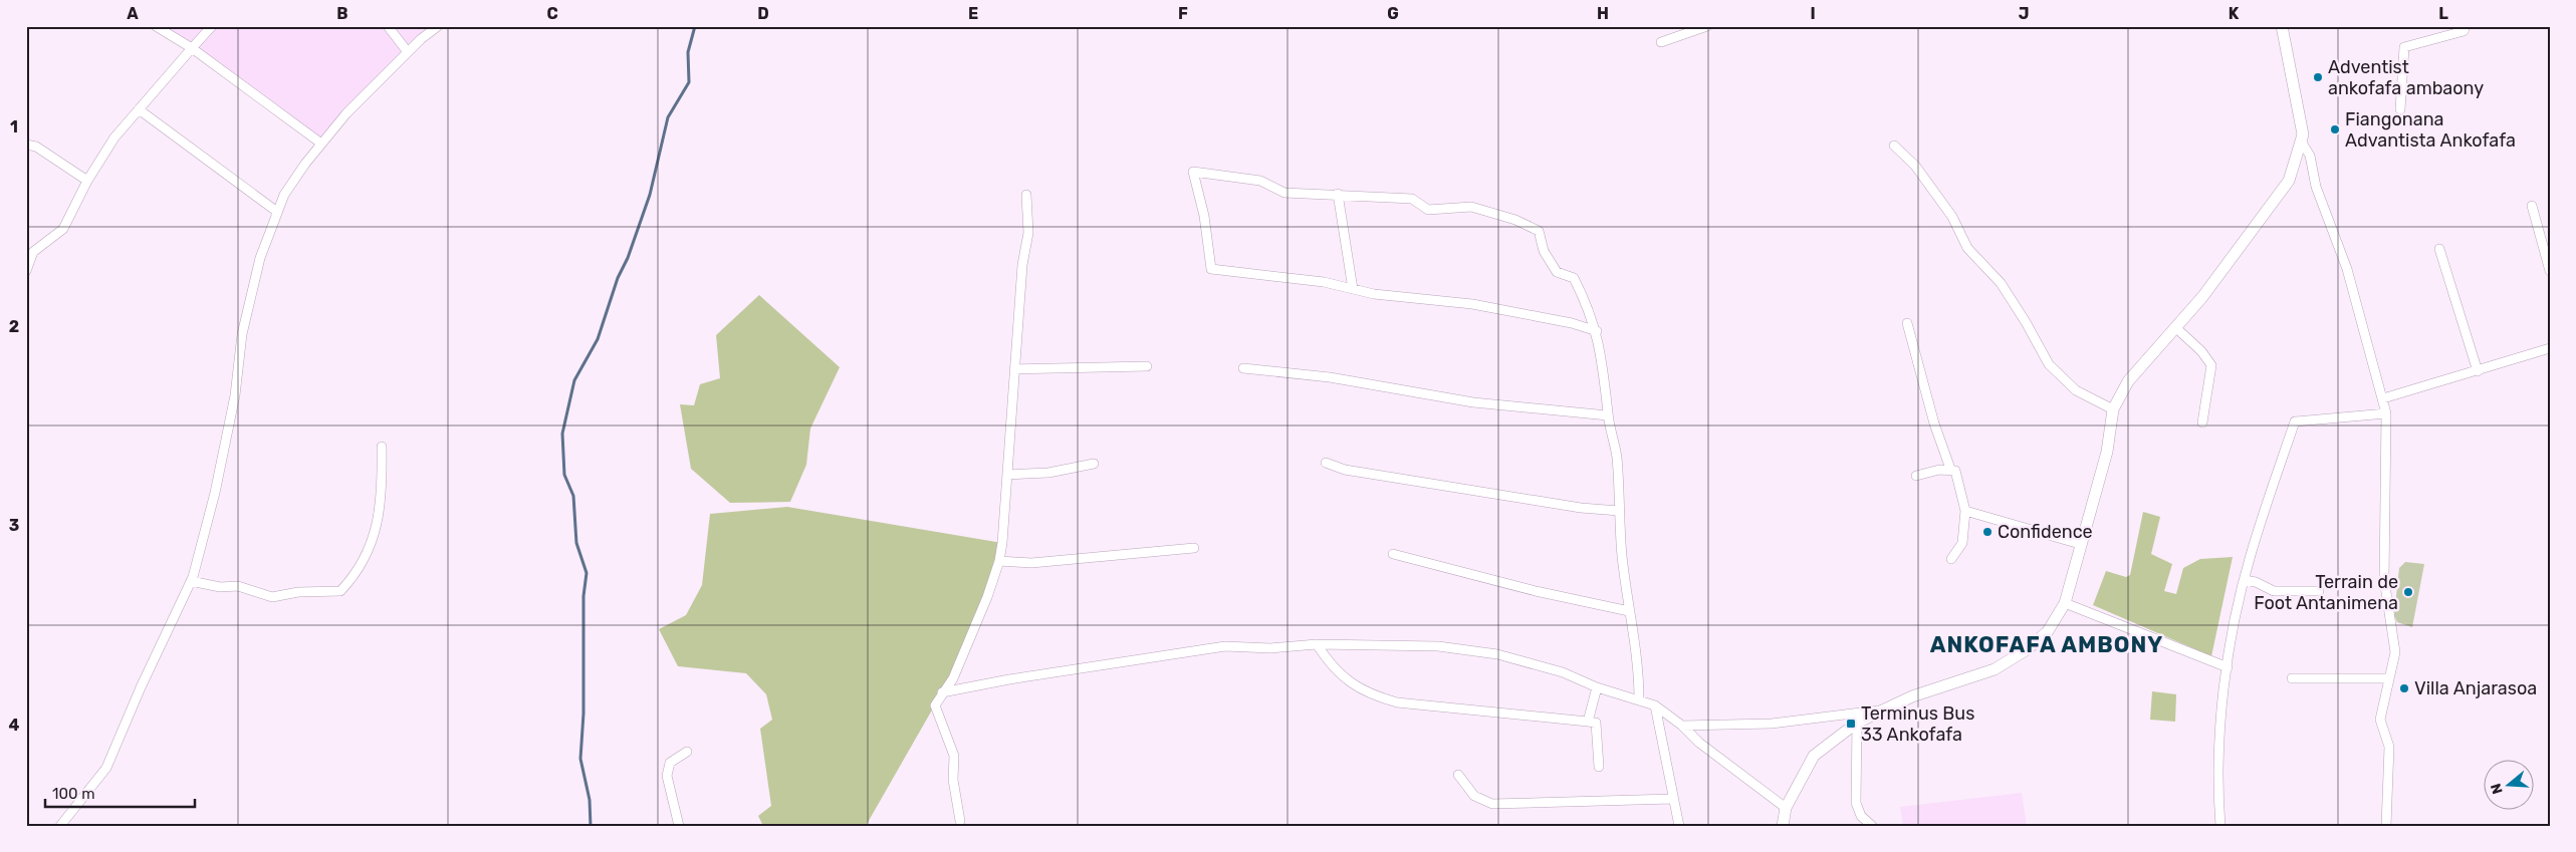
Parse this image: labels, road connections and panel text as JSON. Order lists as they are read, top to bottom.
{
  "districts": ["ANKOFAFA AMBONY"],
  "places": {
    "other": [
      "Adventist ankofafa ambaony",
      "Fiangonana Advantista Ankofafa",
      "Confidence",
      "Terrain de Foot Antanimena",
      "Villa Anjarasoa"
    ],
    "transit": ["Terminus Bus 33 Ankofafa"]
  },
  "scale_bar": "100 m",
  "north": "left",
  "grid": {
    "columns": [
      "A",
      "B",
      "C",
      "D",
      "E",
      "F",
      "G",
      "H",
      "I",
      "J",
      "K",
      "L"
    ],
    "rows": [
      "1",
      "2",
      "3",
      "4"
    ]
  }
}
